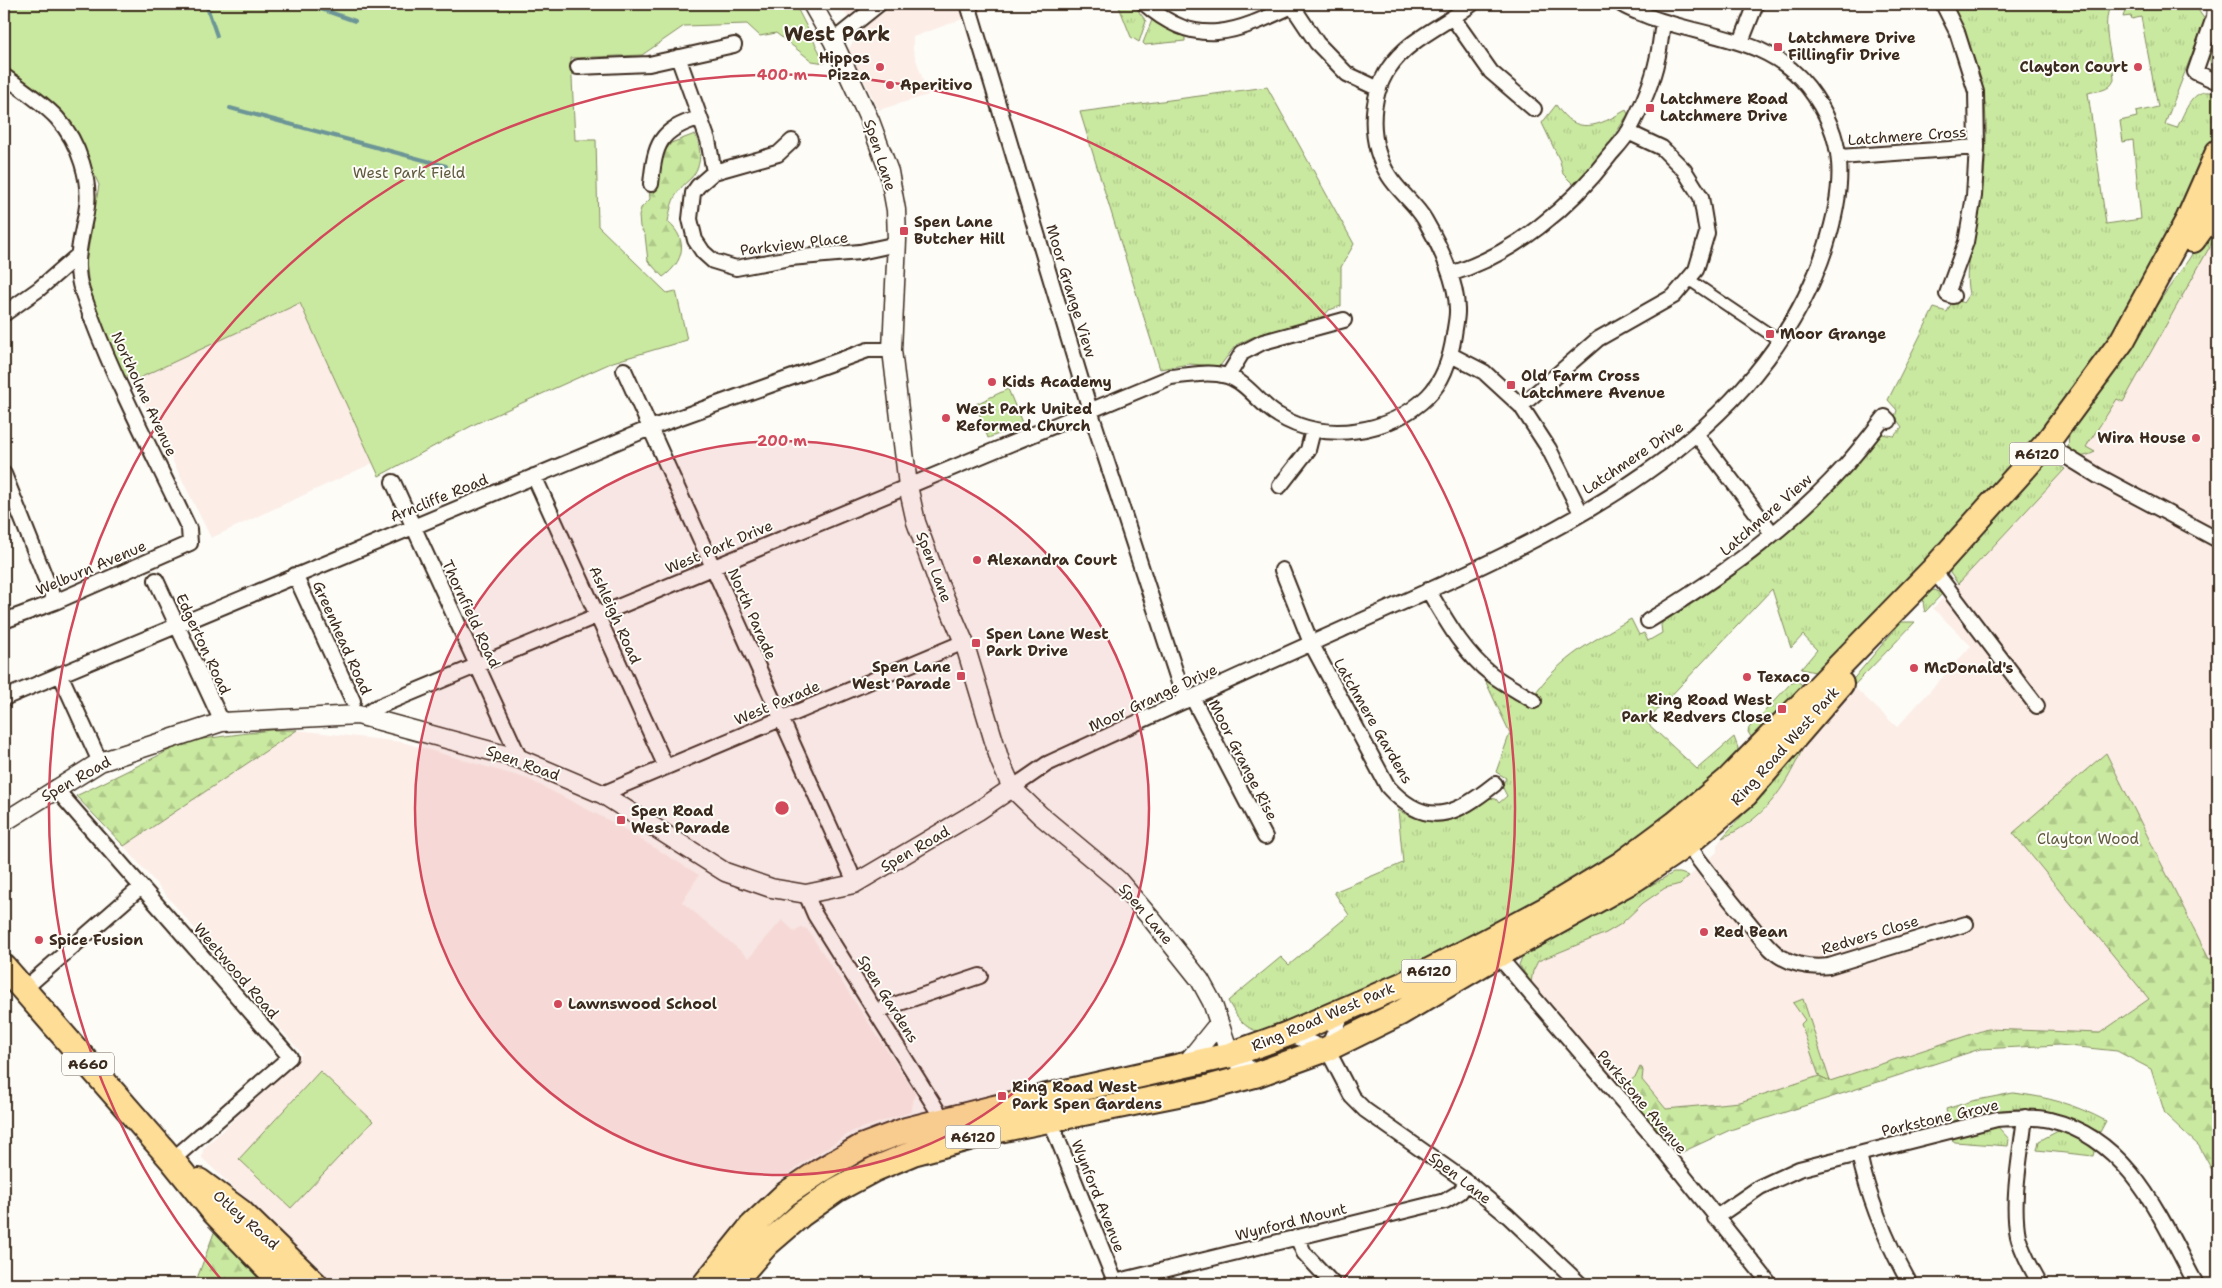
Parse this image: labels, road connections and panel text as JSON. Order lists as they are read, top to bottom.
{
  "streets": {
    "highway": [
      "A6120",
      "Ring Road West Park",
      "A660",
      "Otley Road"
    ],
    "street": [
      "Latchmere Cross",
      "Spen Lane",
      "Parkview Place",
      "Moor Grange View",
      "Northolme Avenue",
      "Latchmere Drive",
      "Arncliffe Road",
      "Latchmere View",
      "West Park Drive",
      "Welburn Avenue",
      "Thornfield Road",
      "North Parade",
      "Ashleigh Road",
      "Greenhead Road",
      "Edgerton Road",
      "Moor Grange Drive",
      "West Parade",
      "Latchmere Gardens",
      "Moor Grange Rise",
      "Spen Road",
      "Redvers Close",
      "Weetwood Road",
      "Spen Gardens",
      "Parkstone Avenue",
      "Parkstone Grove",
      "Wynford Avenue",
      "Wynford Mount"
    ]
  },
  "crossings": [
    ["Latchmere Cross", "Latchmere Drive"],
    ["Spen Lane", "Parkview Place"],
    ["Spen Lane", "Arncliffe Road"],
    ["Spen Lane", "West Park Drive"],
    ["Spen Lane", "Moor Grange Drive"],
    ["Spen Lane", "West Parade"],
    ["Spen Lane", "Ring Road West Park"],
    ["Spen Lane", "Spen Road"],
    ["Spen Lane", "Wynford Mount"],
    ["Moor Grange View", "West Park Drive"],
    ["Moor Grange View", "Moor Grange Drive"],
    ["Moor Grange View", "Moor Grange Rise"],
    ["Northolme Avenue", "Welburn Avenue"],
    ["Latchmere Drive", "Moor Grange Drive"],
    ["Latchmere Drive", "Latchmere Gardens"],
    ["Arncliffe Road", "Thornfield Road"],
    ["Arncliffe Road", "North Parade"],
    ["Arncliffe Road", "Ashleigh Road"],
    ["Arncliffe Road", "Greenhead Road"],
    ["Arncliffe Road", "Edgerton Road"],
    ["West Park Drive", "Thornfield Road"],
    ["West Park Drive", "North Parade"],
    ["West Park Drive", "Ashleigh Road"],
    ["West Park Drive", "Greenhead Road"],
    ["West Park Drive", "Spen Road"],
    ["Thornfield Road", "Spen Road"],
    ["North Parade", "West Parade"],
    ["Ashleigh Road", "West Parade"],
    ["Greenhead Road", "Spen Road"],
    ["Edgerton Road", "Spen Road"],
    ["Moor Grange Drive", "Latchmere Gardens"],
    ["Moor Grange Drive", "Moor Grange Rise"],
    ["Moor Grange Drive", "Spen Road"],
    ["West Parade", "Spen Road"],
    ["Ring Road West Park", "Redvers Close"],
    ["Ring Road West Park", "Spen Gardens"],
    ["Ring Road West Park", "Parkstone Avenue"],
    ["Ring Road West Park", "Wynford Avenue"],
    ["Spen Road", "Weetwood Road"],
    ["Spen Road", "Spen Gardens"],
    ["Weetwood Road", "Otley Road"],
    ["Parkstone Avenue", "Parkstone Grove"],
    ["Wynford Avenue", "Wynford Mount"]
  ],
  "districts": ["West Park"],
  "parks": ["West Park Field", "Clayton Wood"],
  "places": {
    "transit": [
      "Latchmere Drive Fillingfir Drive",
      "Latchmere Road Latchmere Drive",
      "Spen Lane Butcher Hill",
      "Moor Grange",
      "Old Farm Cross Latchmere Avenue",
      "Spen Lane West Park Drive",
      "Spen Lane West Parade",
      "Ring Road West Park Redvers Close",
      "Spen Road West Parade",
      "Ring Road West Park Spen Gardens"
    ],
    "other": [
      "Hippos Pizza",
      "Clayton Court",
      "Aperitivo",
      "Kids Academy",
      "West Park United Reformed Church",
      "Wira House",
      "Alexandra Court",
      "McDonald's",
      "Texaco",
      "Red Bean",
      "Spice Fusion",
      "Lawnswood School"
    ]
  },
  "rings": ["400 m", "200 m"]
}
